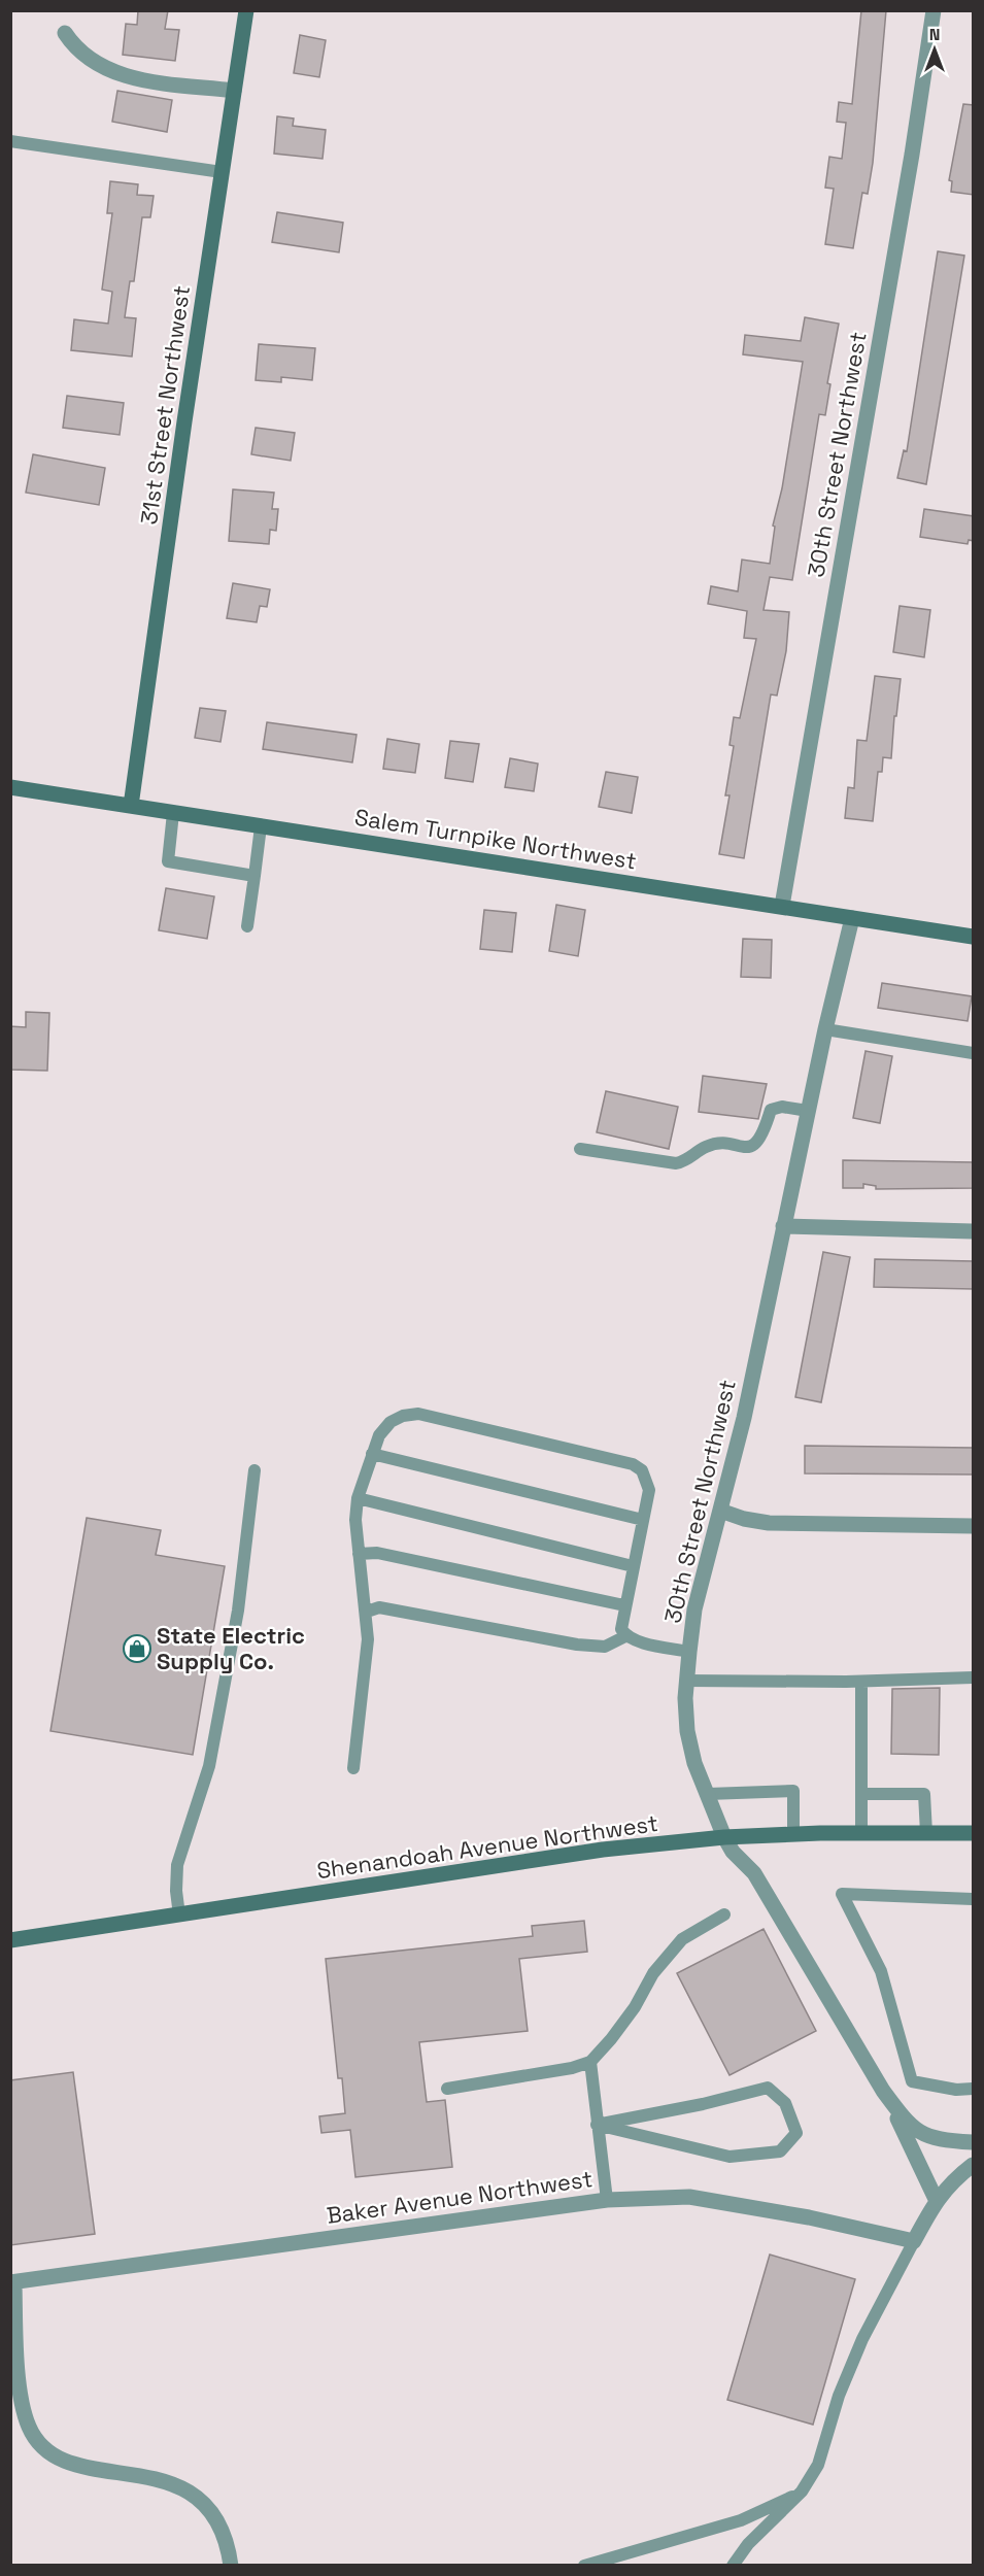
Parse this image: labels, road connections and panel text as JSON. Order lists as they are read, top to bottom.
{
  "streets": {
    "street": [
      "31st Street Northwest",
      "30th Street Northwest",
      "Salem Turnpike Northwest",
      "Shenandoah Avenue Northwest",
      "Baker Avenue Northwest"
    ]
  },
  "crossings": [
    ["31st Street Northwest", "Salem Turnpike Northwest"],
    ["30th Street Northwest", "Salem Turnpike Northwest"],
    ["30th Street Northwest", "Shenandoah Avenue Northwest"]
  ],
  "places": {
    "shop": ["State Electric Supply Co."]
  },
  "north": "top"
}
